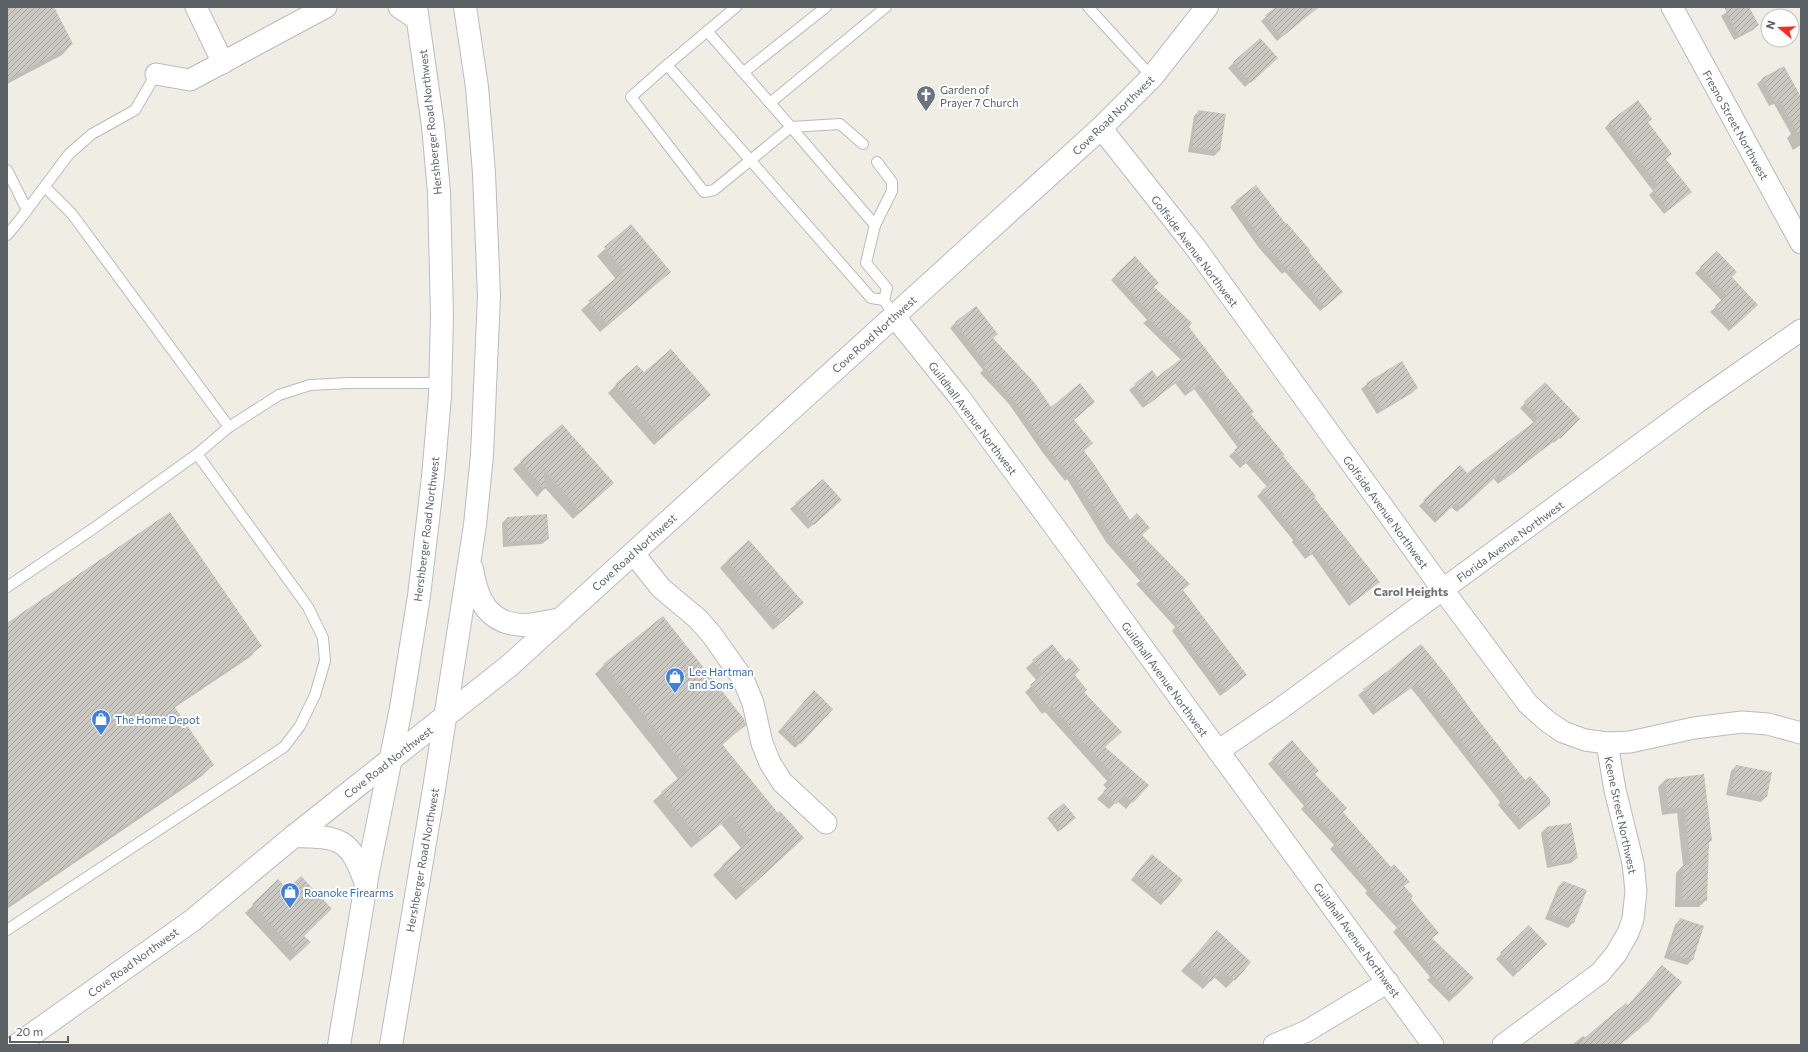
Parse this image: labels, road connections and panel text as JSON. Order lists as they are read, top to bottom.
{
  "streets": {
    "main road": ["Cove Road Northwest", "Hershberger Road Northwest"],
    "street": [
      "Fresno Street Northwest",
      "Golfside Avenue Northwest",
      "Guildhall Avenue Northwest",
      "Florida Avenue Northwest",
      "Keene Street Northwest"
    ]
  },
  "crossings": [
    ["Cove Road Northwest", "Hershberger Road Northwest"],
    ["Cove Road Northwest", "Golfside Avenue Northwest"],
    ["Cove Road Northwest", "Guildhall Avenue Northwest"],
    ["Golfside Avenue Northwest", "Florida Avenue Northwest"],
    ["Golfside Avenue Northwest", "Keene Street Northwest"],
    ["Guildhall Avenue Northwest", "Florida Avenue Northwest"]
  ],
  "districts": ["Carol Heights"],
  "places": {
    "church": ["Garden of Prayer 7 Church"],
    "shop": ["Lee Hartman and Sons", "The Home Depot", "Roanoke Firearms"]
  },
  "scale_bar": "20 m",
  "north": "left"
}
